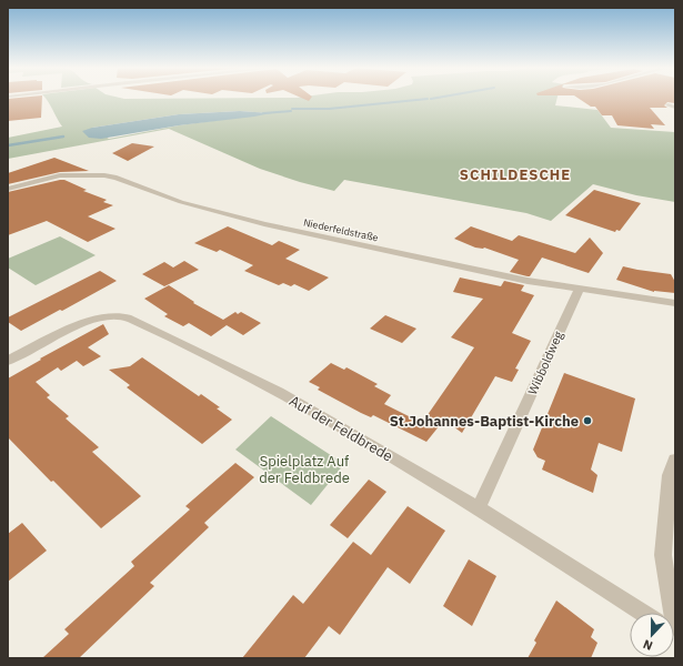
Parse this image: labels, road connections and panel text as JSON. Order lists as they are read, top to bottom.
{
  "streets": {
    "street": ["Niederfeldstraße", "Wibboldweg", "Auf der Feldbrede"]
  },
  "crossings": [
    ["Niederfeldstraße", "Wibboldweg"],
    ["Wibboldweg", "Auf der Feldbrede"]
  ],
  "districts": ["SCHILDESCHE"],
  "parks": ["Spielplatz Auf der Feldbrede"],
  "places": ["St.Johannes-Baptist-Kirche"],
  "north": "bottom"
}
